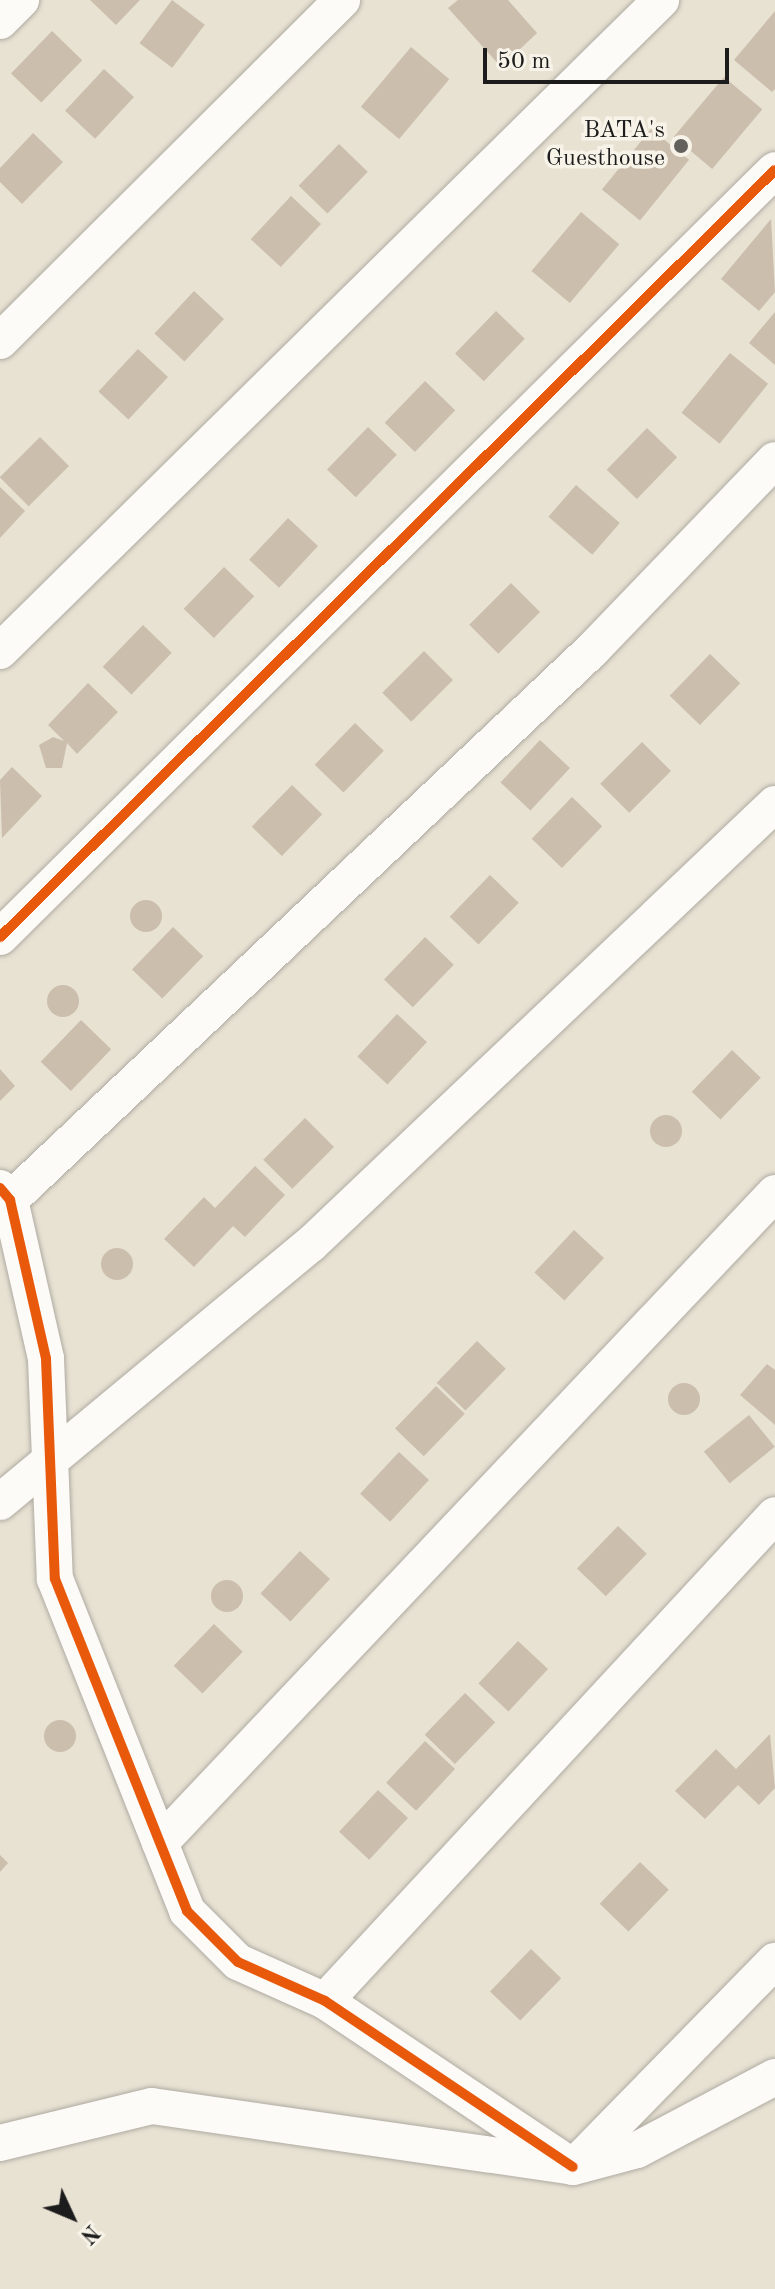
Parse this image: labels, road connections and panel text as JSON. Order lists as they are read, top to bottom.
{
  "places": ["BATA's Guesthouse"],
  "scale_bar": "50 m",
  "north": "bottom right"
}
